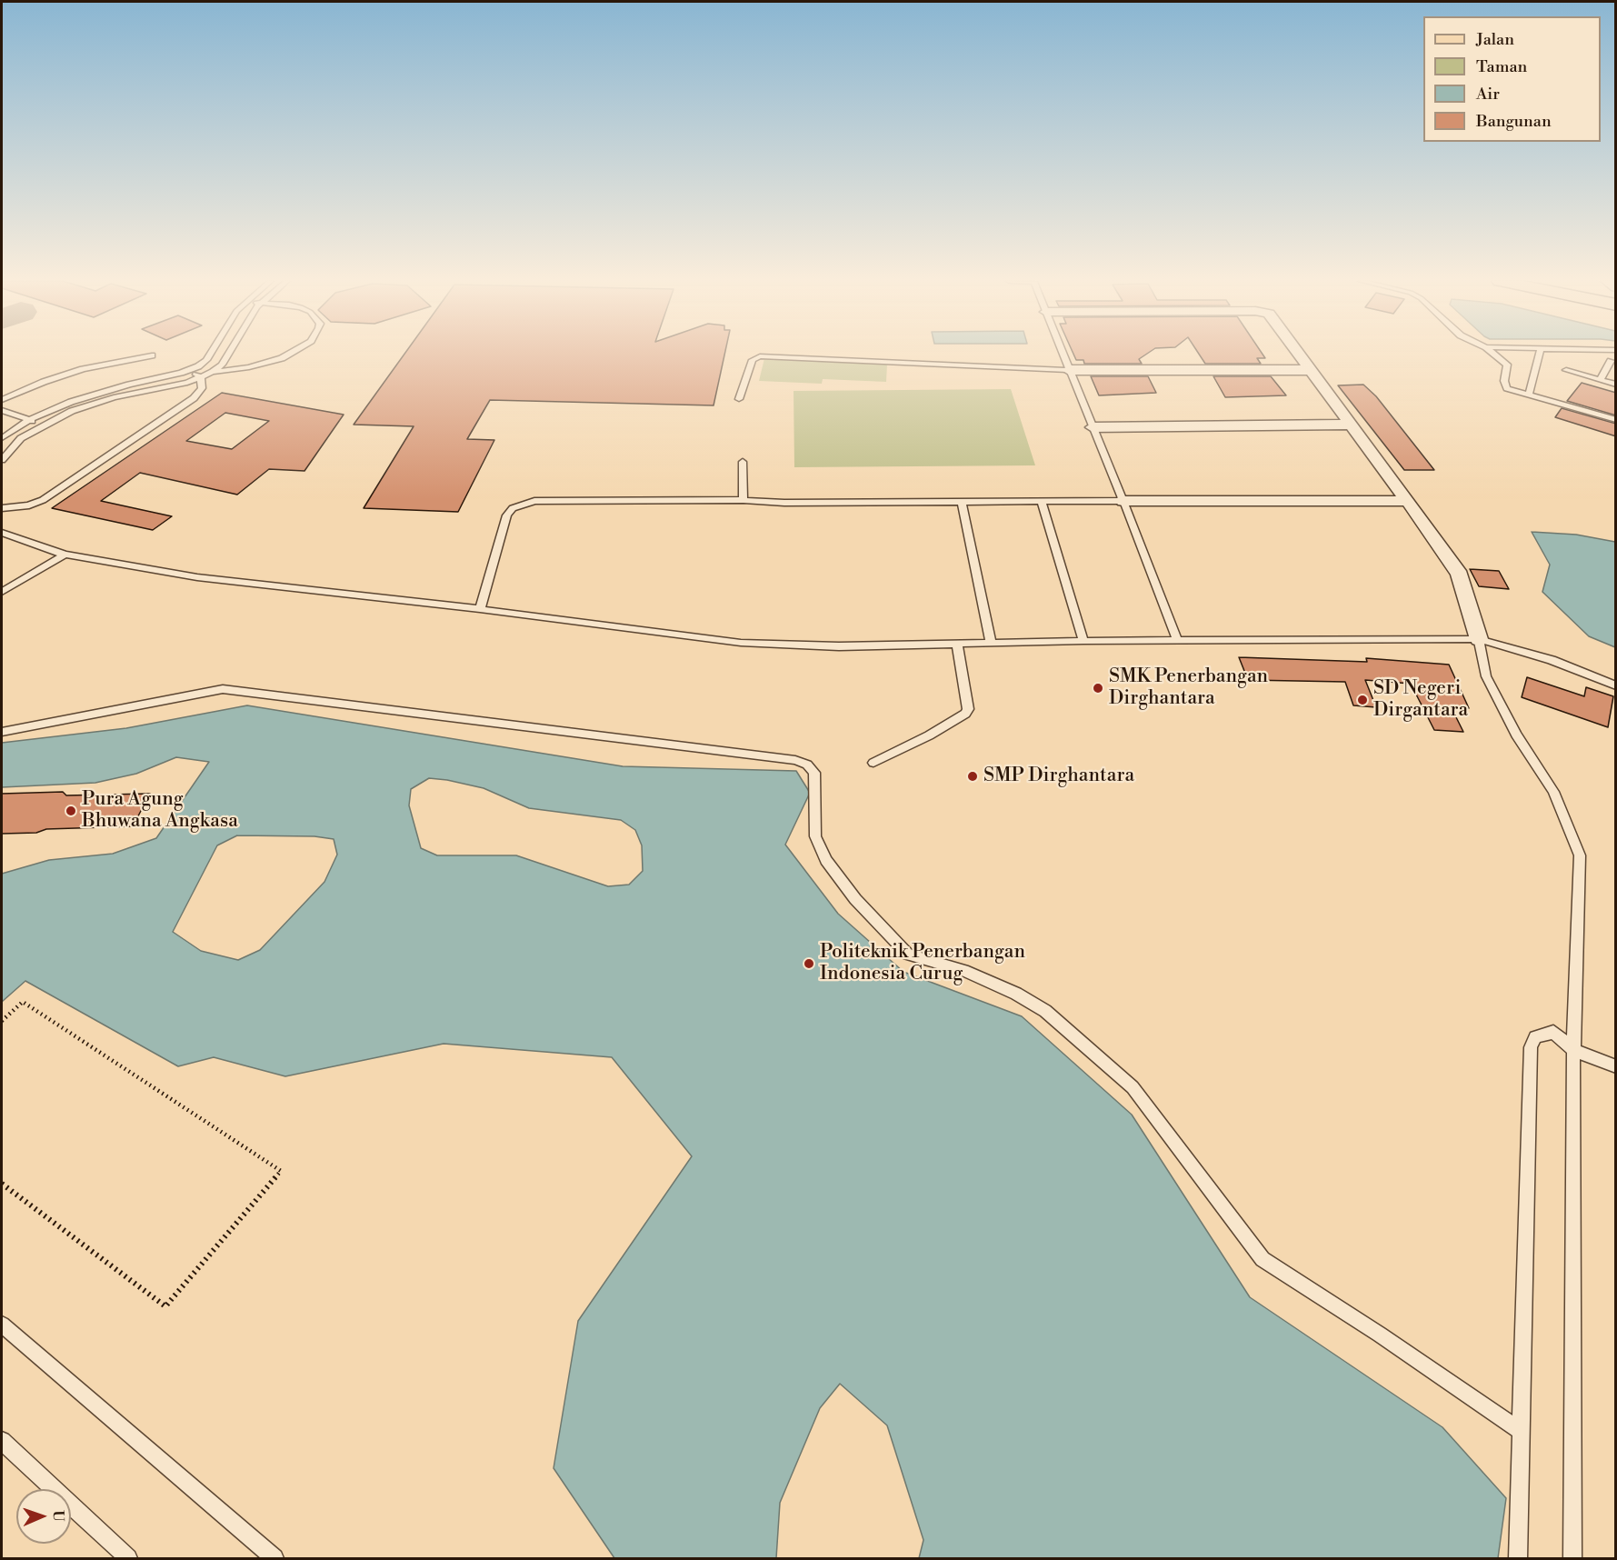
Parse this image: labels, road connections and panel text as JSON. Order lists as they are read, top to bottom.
{
  "places": [
    "SMK Penerbangan Dirghantara",
    "SD Negeri Dirgantara",
    "SMP Dirghantara",
    "Pura Agung Bhuwana Angkasa",
    "Politeknik Penerbangan Indonesia Curug"
  ],
  "legend": [
    "Jalan",
    "Taman",
    "Air",
    "Bangunan"
  ],
  "north": "right"
}
